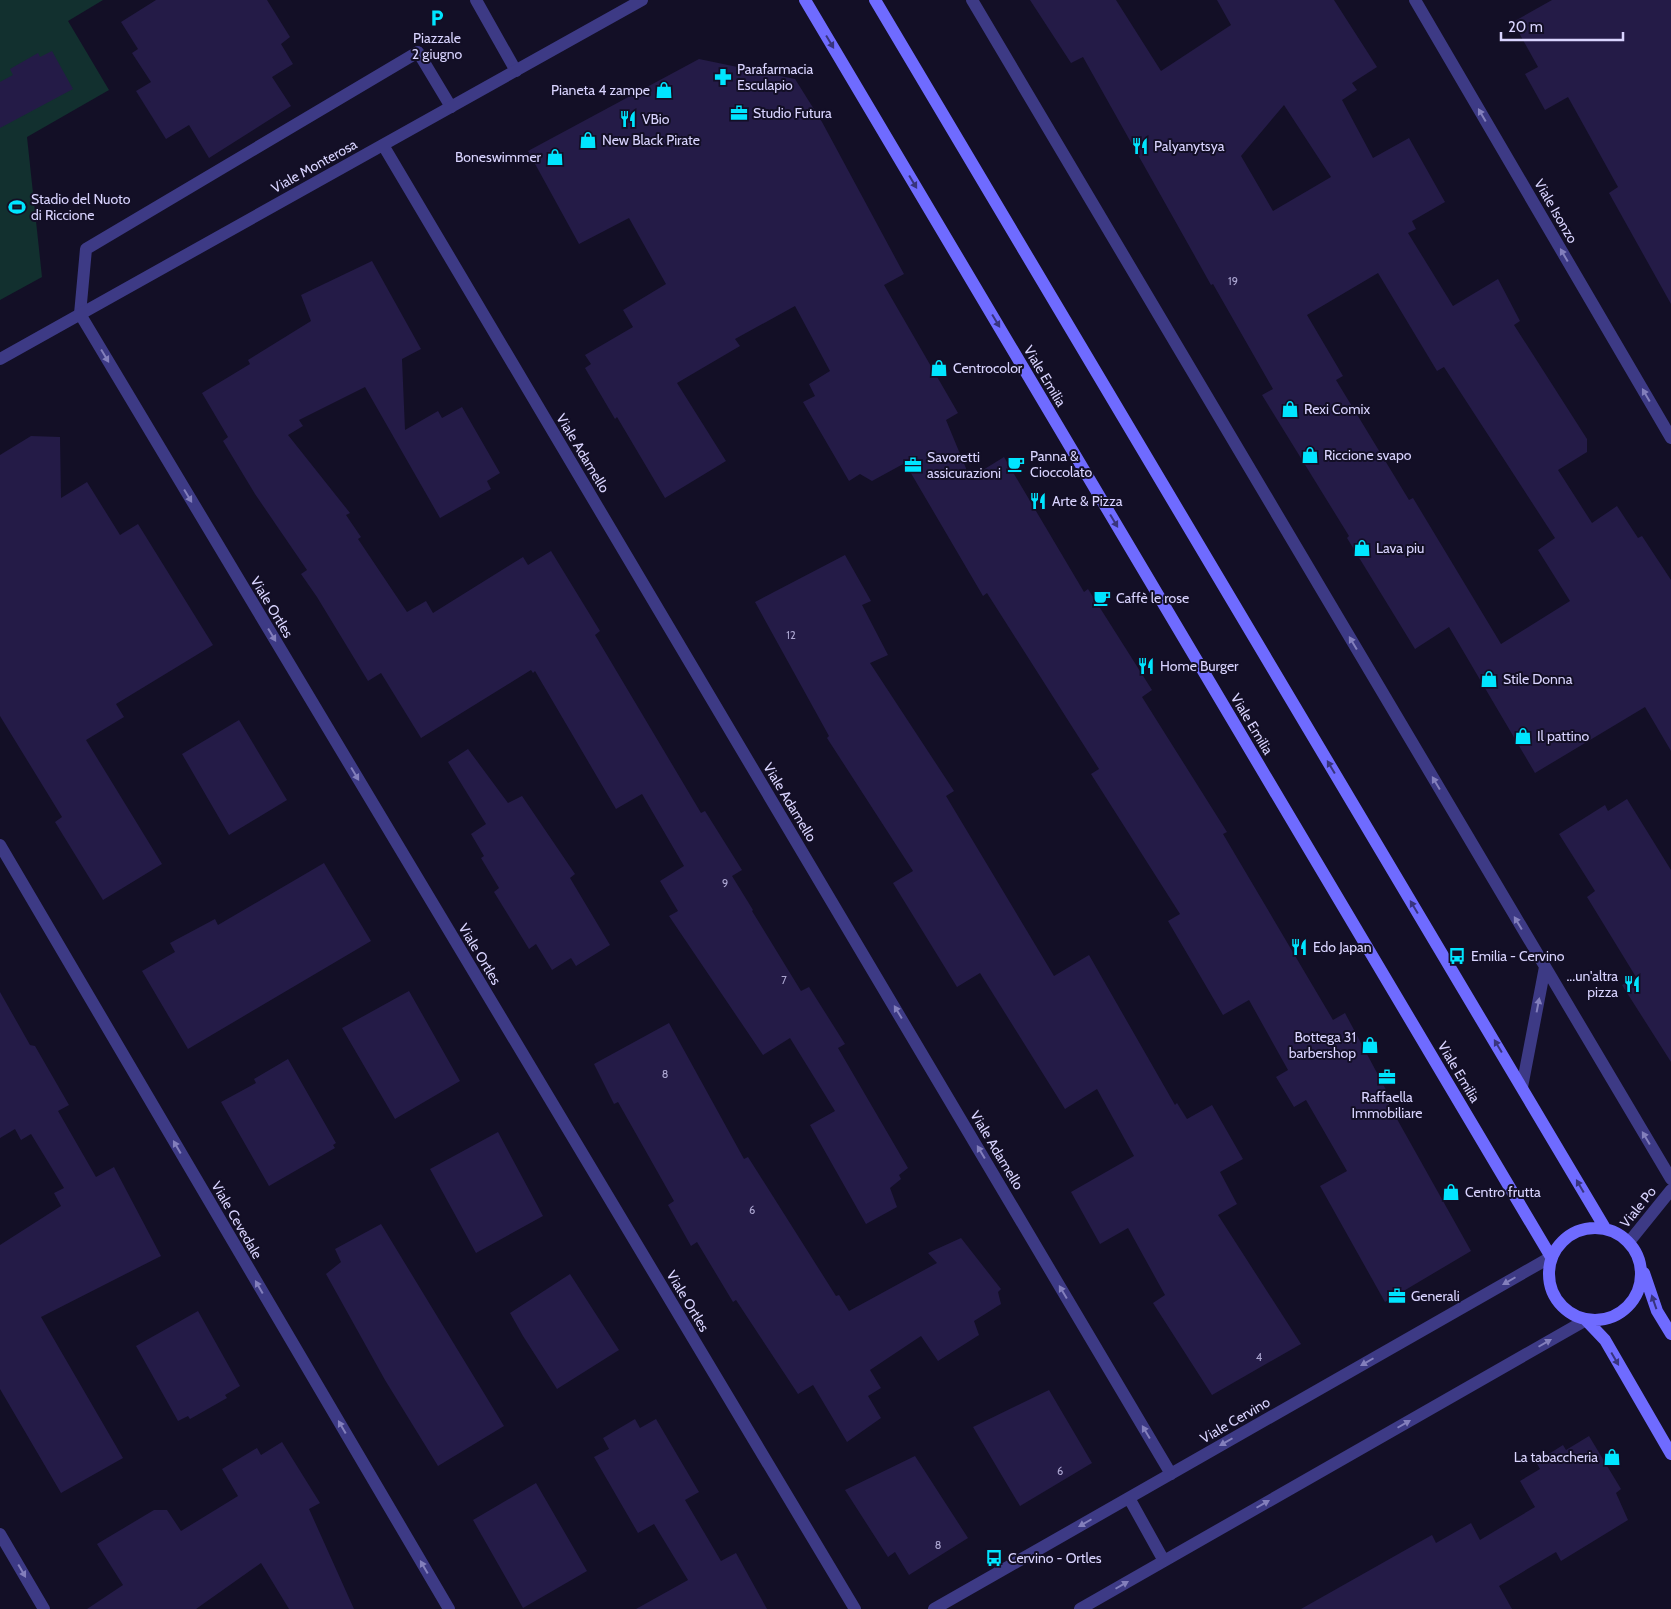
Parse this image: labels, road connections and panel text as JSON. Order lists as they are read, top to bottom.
{
  "streets": {
    "street": [
      "Viale Monterosa",
      "Viale Isonzo",
      "Viale Emilia",
      "Viale Adamello",
      "Viale Ortles",
      "Viale Po",
      "Viale Cevedale",
      "Viale Cervino"
    ]
  },
  "crossings": [
    ["Viale Monterosa", "Viale Adamello"],
    ["Viale Monterosa", "Viale Ortles"],
    ["Viale Emilia", "Viale Po"],
    ["Viale Emilia", "Viale Cervino"],
    ["Viale Adamello", "Viale Cervino"],
    ["Viale Po", "Viale Cervino"]
  ],
  "one_way": [
    "Viale Isonzo",
    "Viale Adamello",
    "Viale Ortles",
    "Viale Cevedale"
  ],
  "places": {
    "parking": ["Piazzale 2 giugno"],
    "pharmacy": ["Parafarmacia Esculapio"],
    "shop": [
      "Pianeta 4 zampe",
      "New Black Pirate",
      "Boneswimmer",
      "Centrocolor",
      "Rexi Comix",
      "Riccione svapo",
      "Lava piu",
      "Stile Donna",
      "Il pattino",
      "Bottega 31 barbershop",
      "Centro frutta",
      "La tabaccheria"
    ],
    "office": [
      "Studio Futura",
      "Savoretti assicurazioni",
      "Raffaella Immobiliare",
      "Generali"
    ],
    "restaurant": [
      "VBio",
      "Palyanytsya",
      "Arte & Pizza",
      "Home Burger",
      "Edo Japan",
      "...un'altra pizza"
    ],
    "sports": ["Stadio del Nuoto di Riccione"],
    "cafe": ["Panna & Cioccolato", "Caffè le rose"],
    "bus stop": ["Emilia - Cervino", "Cervino - Ortles"]
  },
  "house_numbers": [
    "19",
    "12",
    "9",
    "7",
    "8",
    "6",
    "4",
    "6",
    "8"
  ],
  "scale_bar": "20 m"
}
